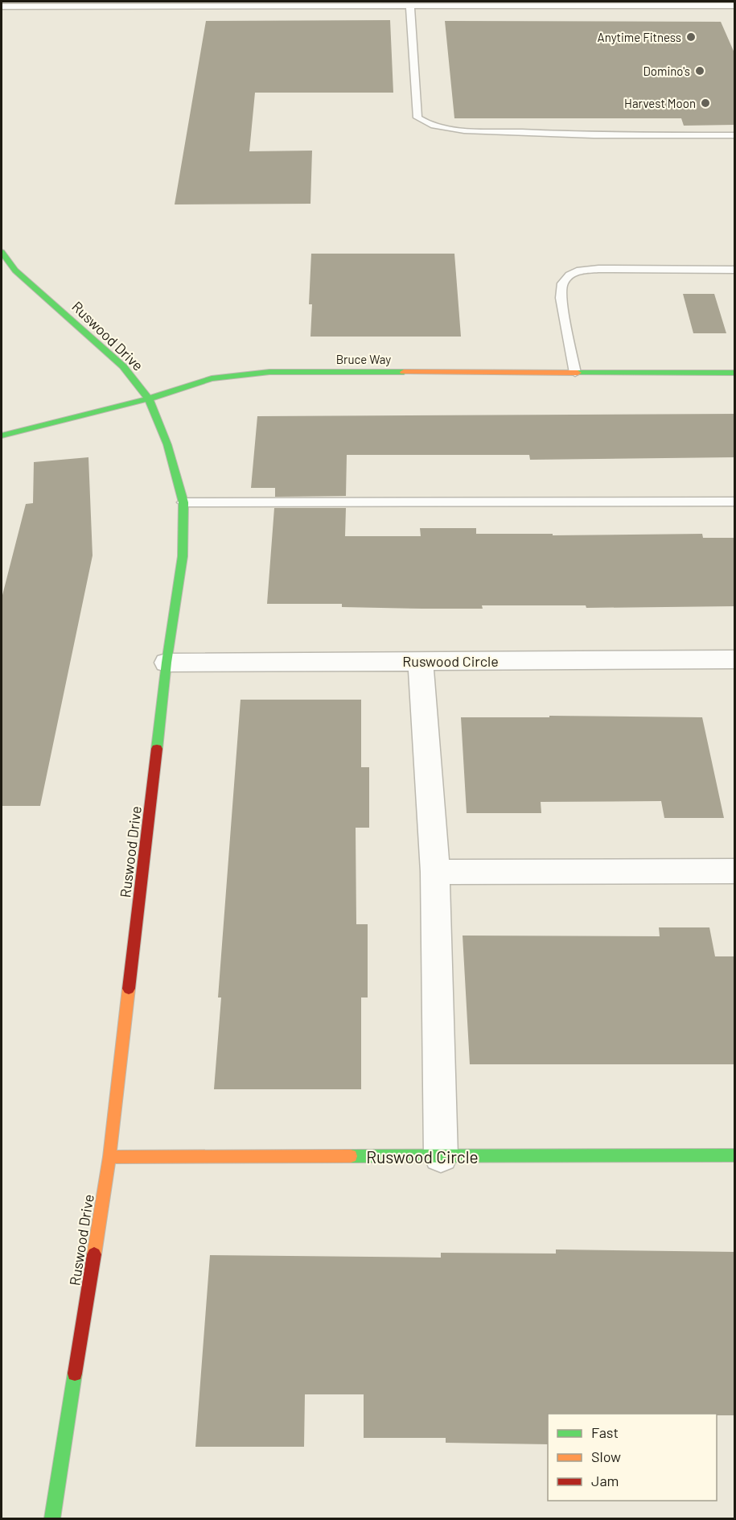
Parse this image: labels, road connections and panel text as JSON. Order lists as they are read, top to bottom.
{
  "streets": {
    "street": ["Ruswood Drive", "Bruce Way", "Ruswood Circle"]
  },
  "crossings": [
    ["Ruswood Drive", "Bruce Way"],
    ["Ruswood Drive", "Ruswood Circle"]
  ],
  "places": ["Anytime Fitness", "Domino's", "Harvest Moon"],
  "legend": ["Fast", "Slow", "Jam"]
}
